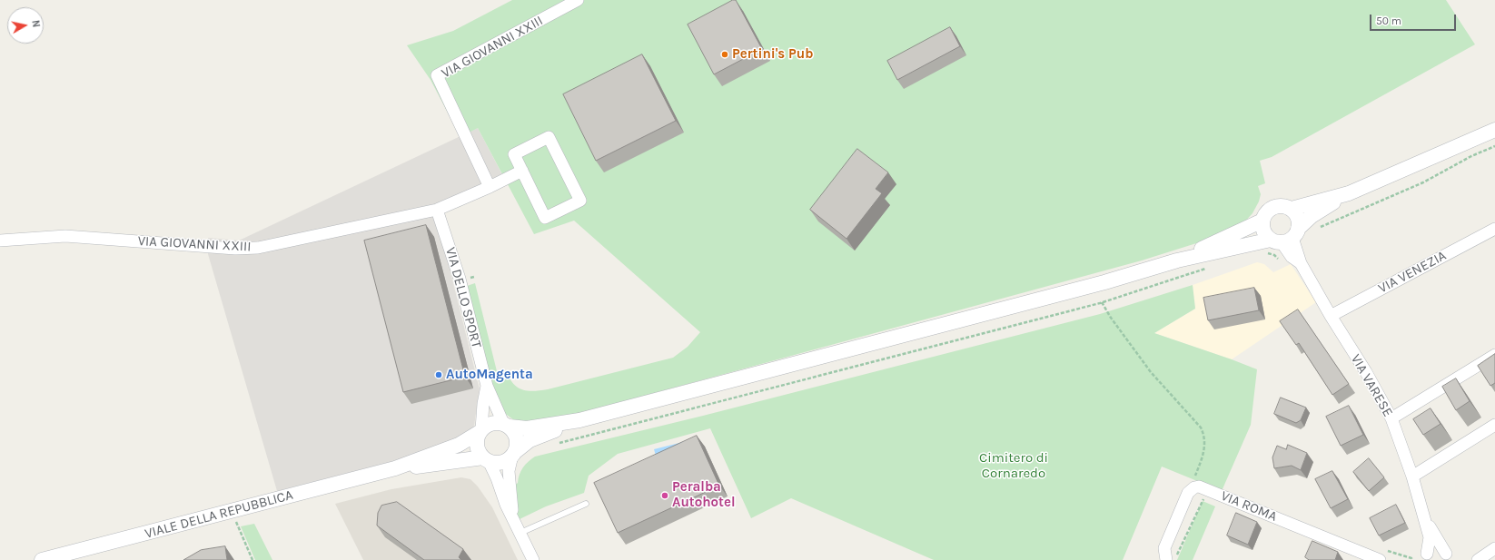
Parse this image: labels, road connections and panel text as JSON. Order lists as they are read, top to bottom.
{
  "streets": {
    "street": [
      "VIA GIOVANNI XXIII",
      "VIA VENEZIA",
      "VIA DELLO SPORT",
      "VIA VARESE",
      "VIA ROMA",
      "VIALE DELLA REPUBBLICA"
    ]
  },
  "crossings": [
    ["VIA GIOVANNI XXIII", "VIA DELLO SPORT"],
    ["VIA VENEZIA", "VIA VARESE"],
    ["VIA DELLO SPORT", "VIALE DELLA REPUBBLICA"]
  ],
  "parks": ["Cimitero di Cornaredo"],
  "places": ["Pertini's Pub", "AutoMagenta", "Peralba Autohotel"],
  "scale_bar": "50 m",
  "north": "right"
}
